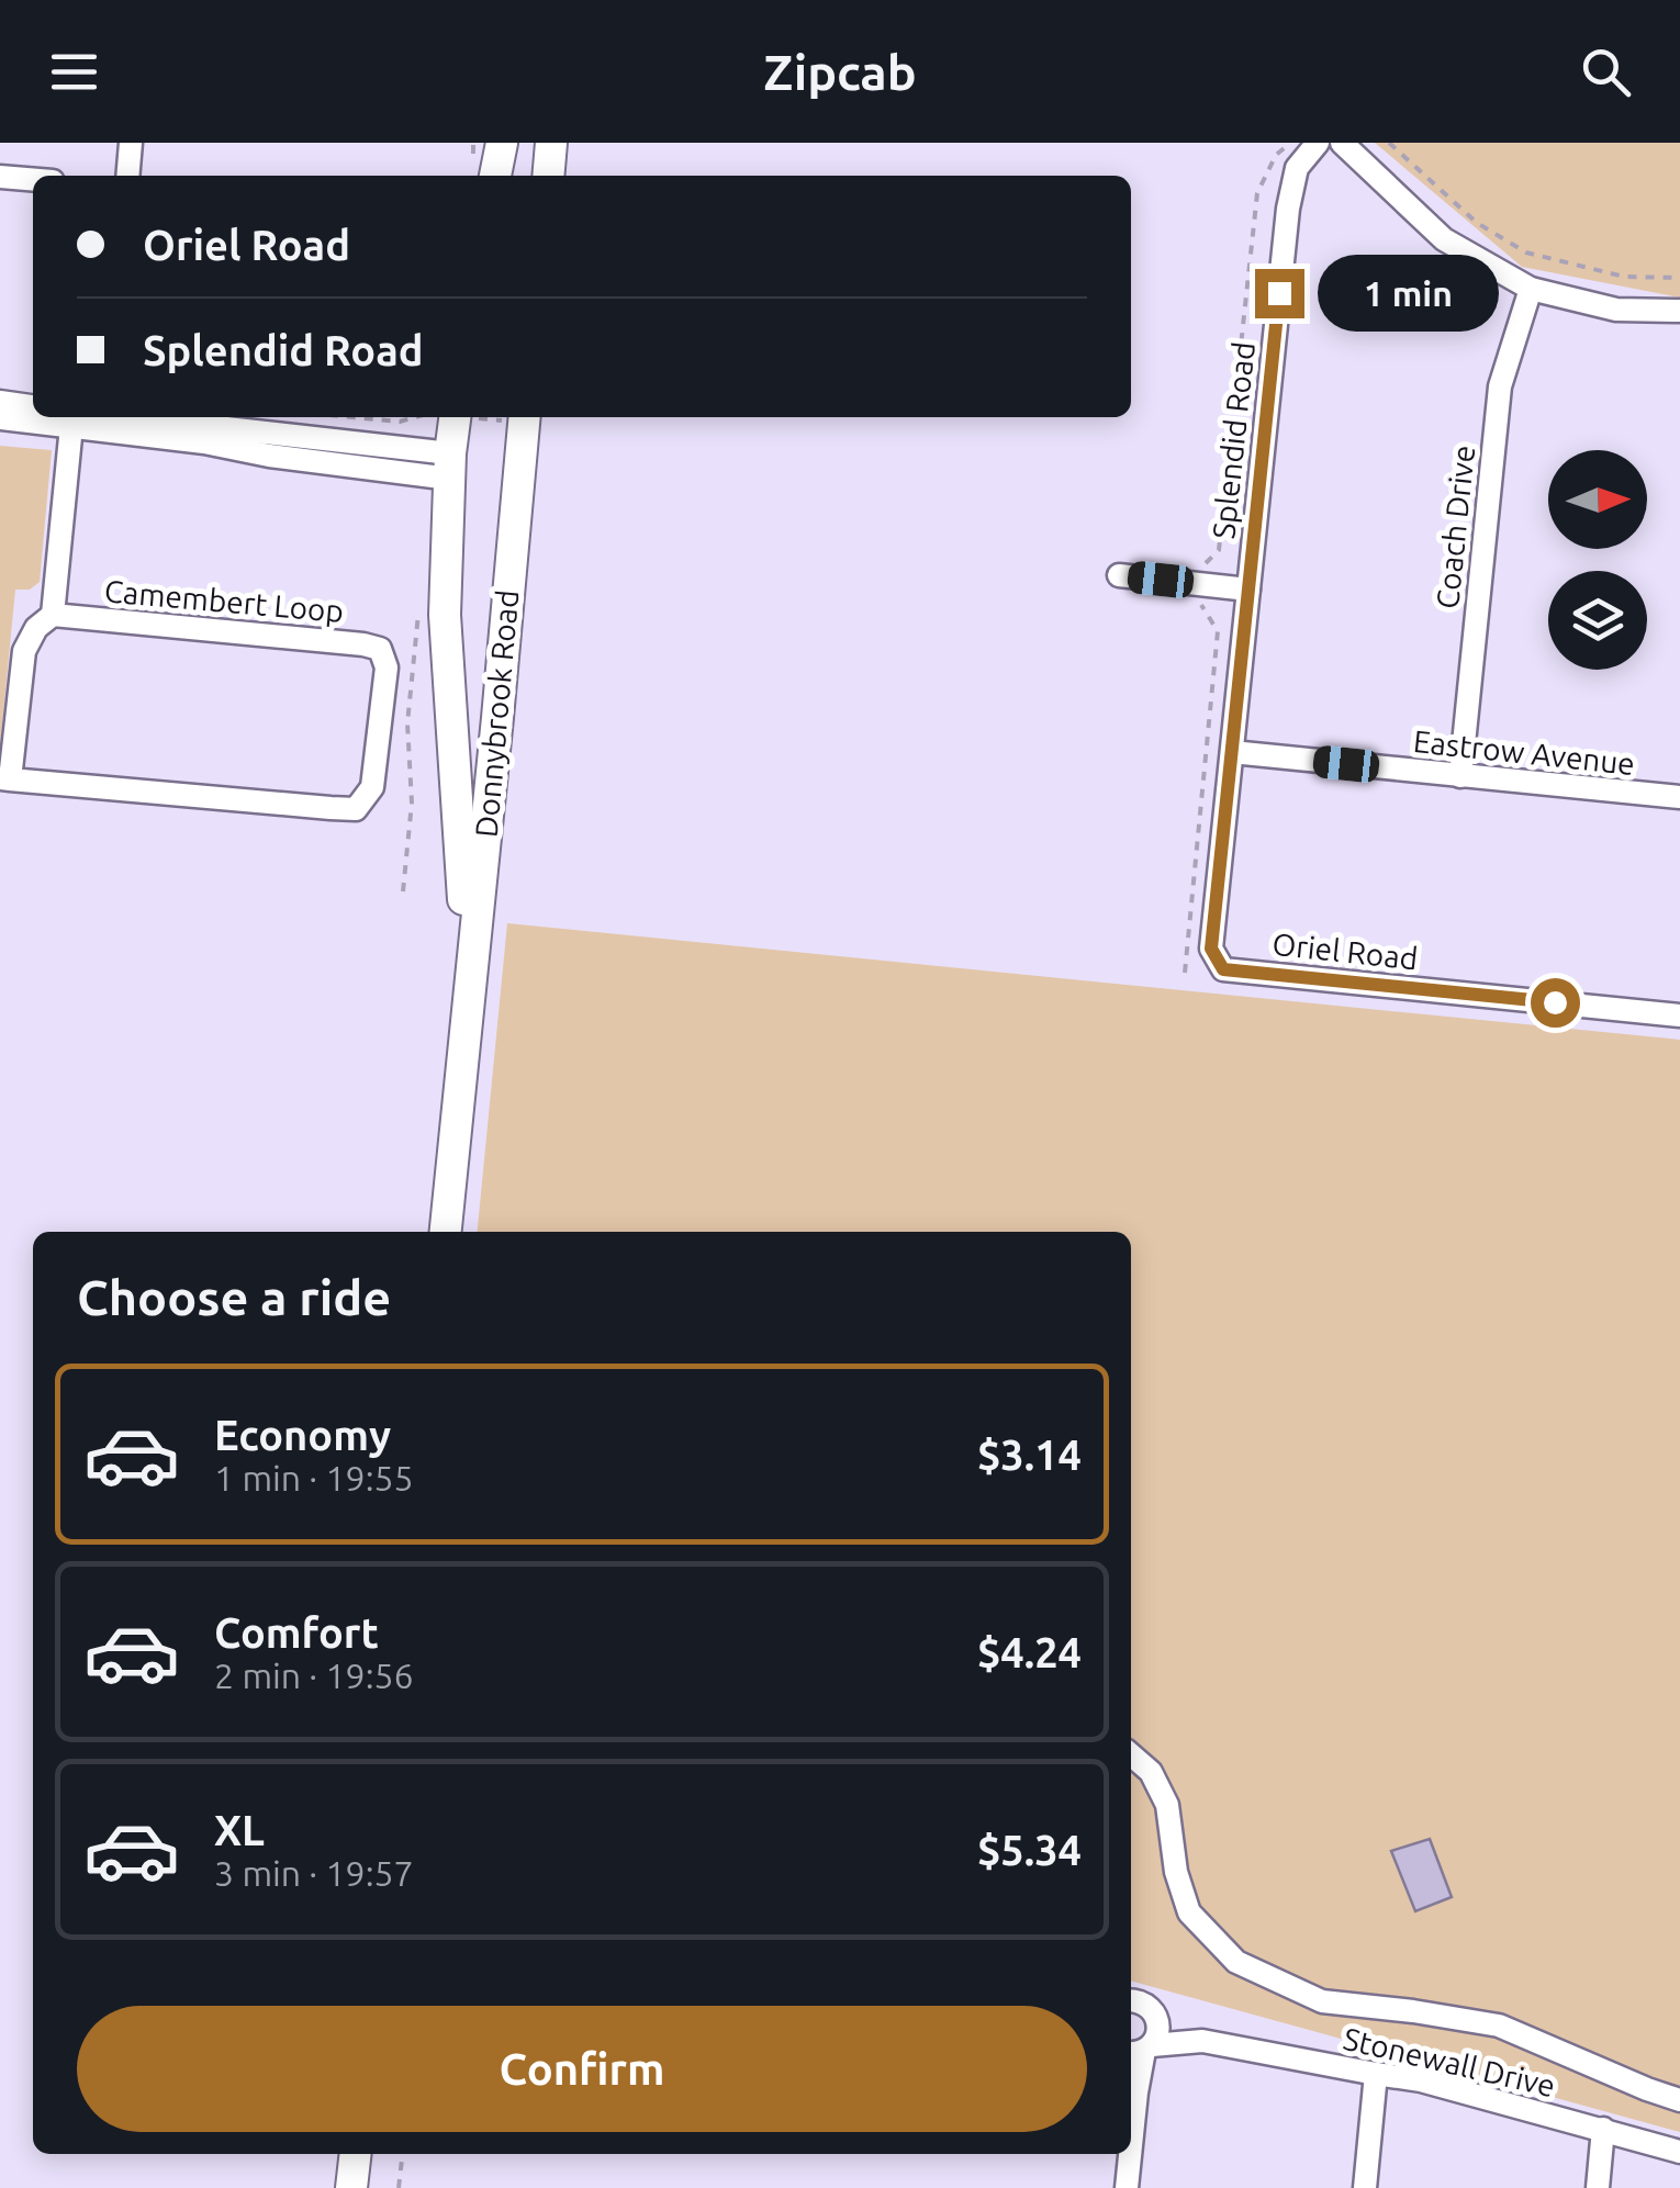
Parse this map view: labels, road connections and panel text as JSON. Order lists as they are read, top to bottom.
{
  "streets": {
    "main road": ["Donnybrook Road"],
    "street": [
      "Splendid Road",
      "Coach Drive",
      "Camembert Loop",
      "Eastrow Avenue",
      "Oriel Road",
      "Stonewall Drive"
    ]
  },
  "crossings": [
    ["Splendid Road", "Eastrow Avenue"],
    ["Splendid Road", "Oriel Road"],
    ["Coach Drive", "Eastrow Avenue"],
    ["Eastrow Avenue", "Oriel Road"]
  ],
  "north": "right",
  "page": {
    "header": "Zipcab",
    "banner": ["Oriel Road", "Splendid Road"],
    "bubble": "1 min",
    "heading": "Choose a ride",
    "list": [
      {
        "name": "Economy",
        "note": "1 min · 19:55",
        "value": "$3.14"
      },
      {
        "name": "Comfort",
        "note": "2 min · 19:56",
        "value": "$4.24"
      },
      {
        "name": "XL",
        "note": "3 min · 19:57",
        "value": "$5.34"
      }
    ],
    "buttons": "Confirm"
  }
}
